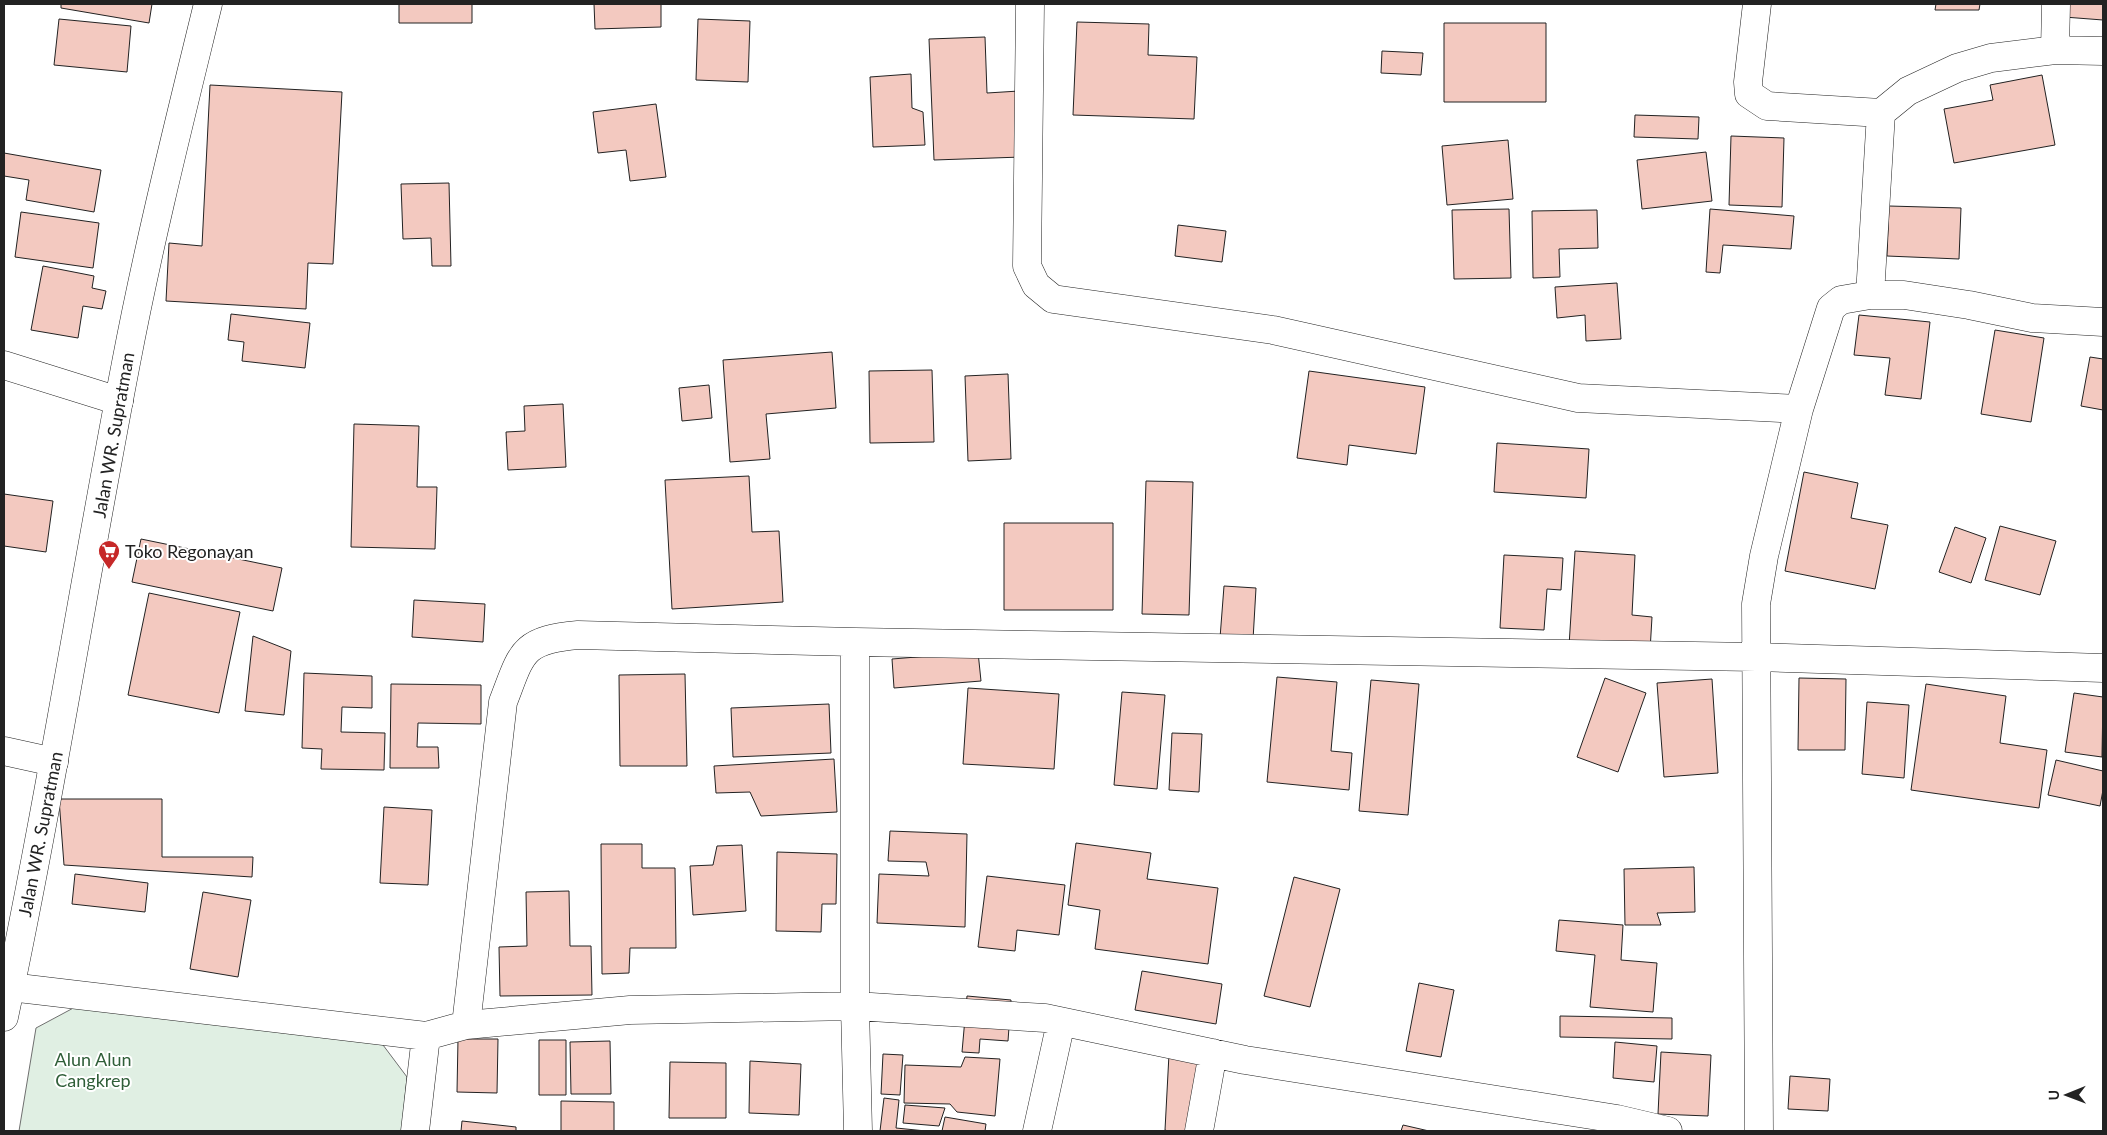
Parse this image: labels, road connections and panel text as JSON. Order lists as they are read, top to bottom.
{
  "streets": {
    "street": ["Jalan WR. Supratman"]
  },
  "parks": ["Alun Alun Cangkrep"],
  "places": {
    "supermarket": ["Toko Regonayan"]
  },
  "north": "left"
}
